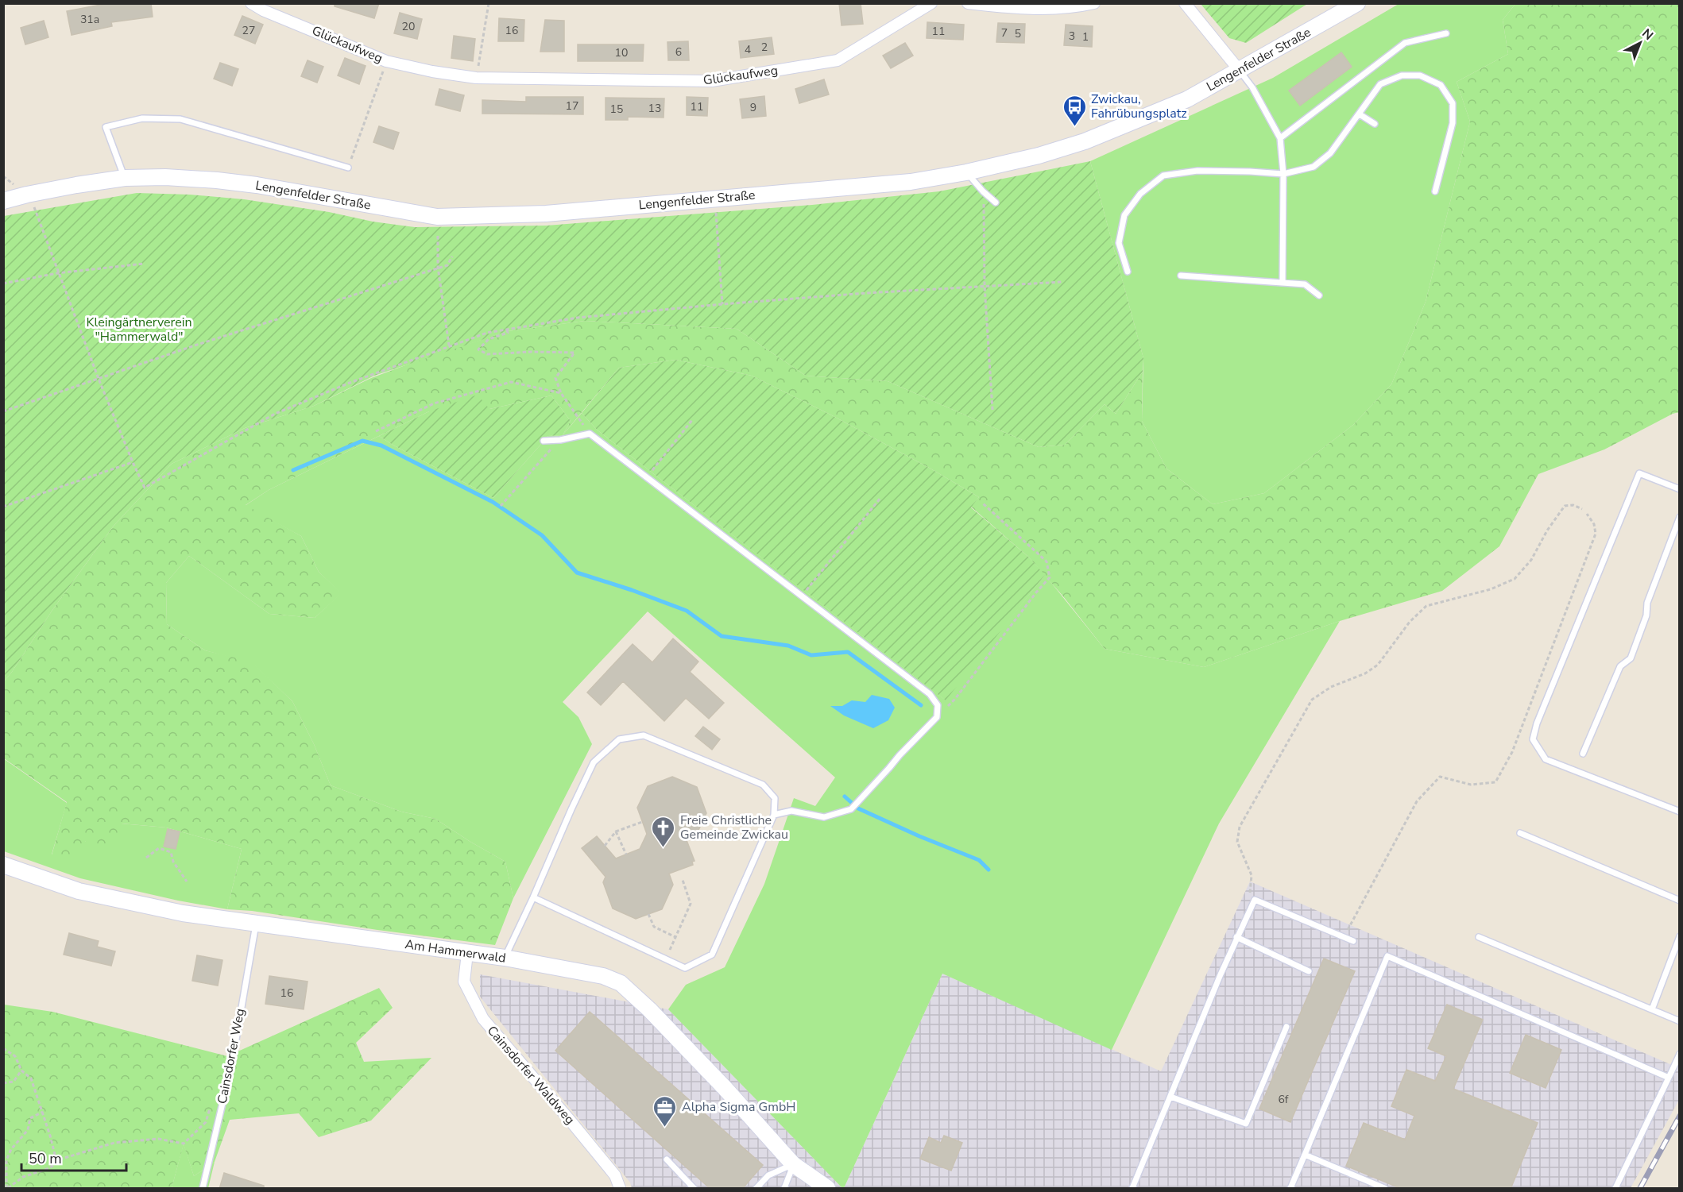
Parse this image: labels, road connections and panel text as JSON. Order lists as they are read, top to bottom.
{
  "streets": {
    "main road": ["Lengenfelder Straße", "Am Hammerwald"],
    "street": ["Glückaufweg", "Cainsdorfer Waldweg"],
    "lane": ["Cainsdorfer Weg"]
  },
  "crossings": [
    ["Am Hammerwald", "Cainsdorfer Weg"],
    ["Am Hammerwald", "Cainsdorfer Waldweg"]
  ],
  "parks": ["Kleingärtnerverein \"Hammerwald\""],
  "places": {
    "bus stop": ["Zwickau, Fahrübungsplatz"],
    "church": ["Freie Christliche Gemeinde Zwickau"],
    "office": ["Alpha Sigma GmbH"]
  },
  "house_numbers": [
    "31a",
    "20",
    "27",
    "16",
    "11",
    "7",
    "5",
    "3",
    "1",
    "2",
    "4",
    "6",
    "10",
    "17",
    "11",
    "9",
    "13",
    "15",
    "16",
    "6f"
  ],
  "scale_bar": "50 m",
  "north": "top right"
}
